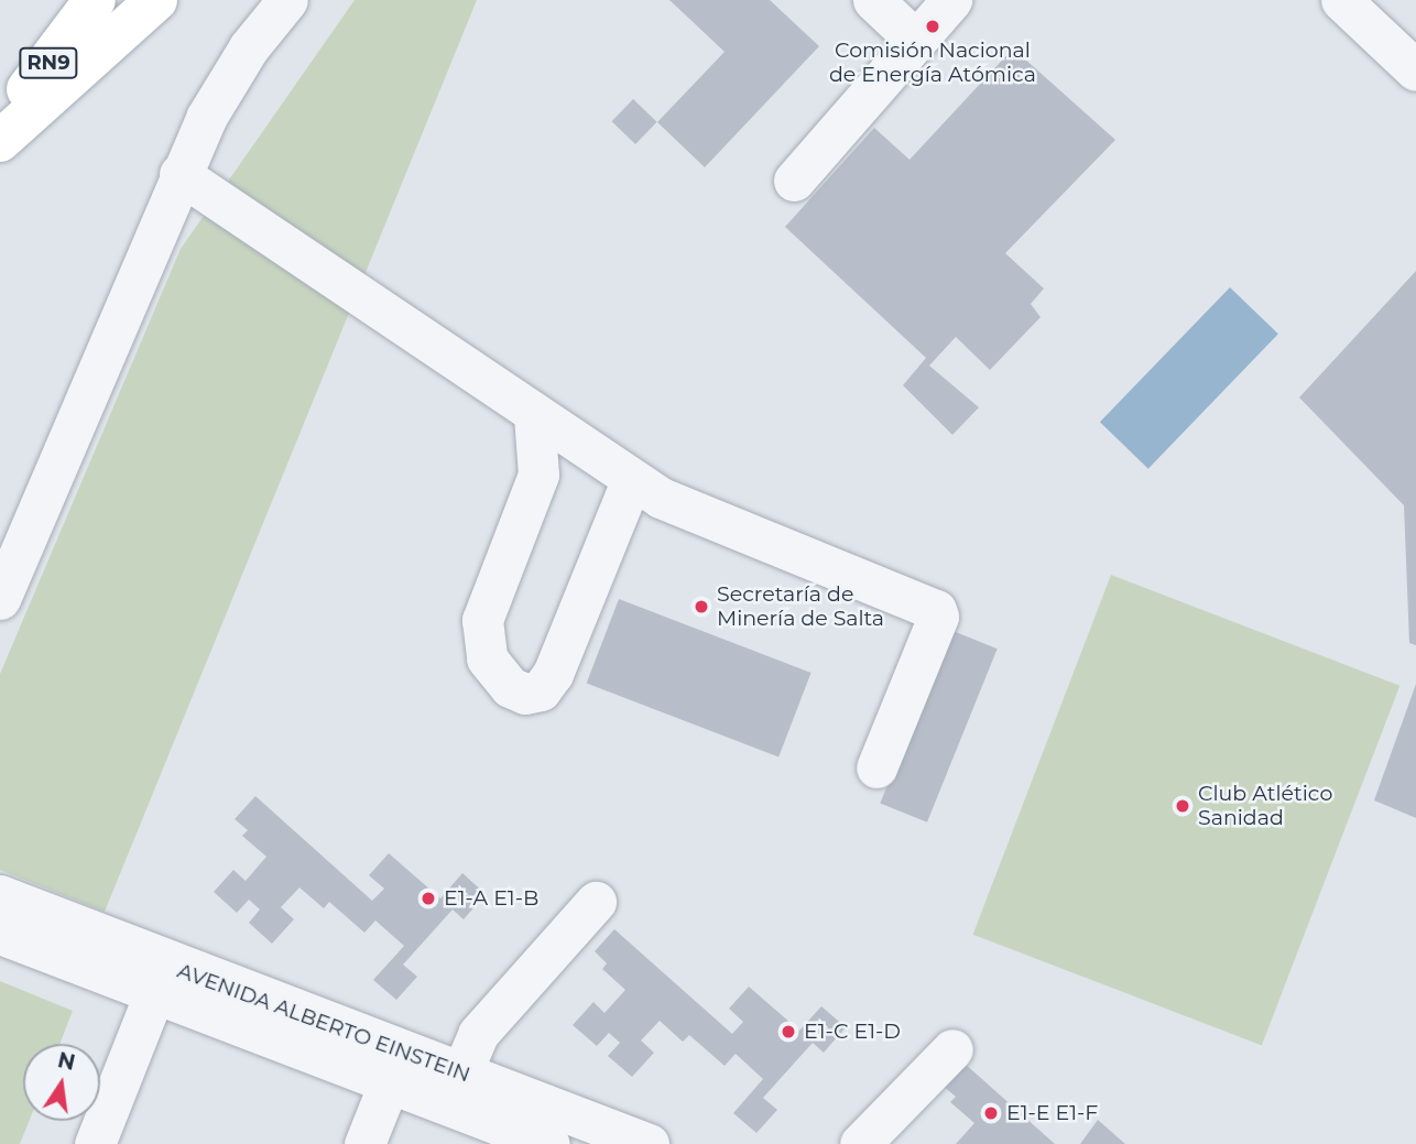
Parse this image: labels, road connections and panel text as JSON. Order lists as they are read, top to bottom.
{
  "streets": {
    "main road": ["RN9"],
    "street": ["AVENIDA ALBERTO EINSTEIN"]
  },
  "places": [
    "Comisión Nacional de Energía Atómica",
    "Secretaría de Minería de Salta",
    "Club Atlético Sanidad",
    "E1-A E1-B",
    "E1-C E1-D",
    "E1-E E1-F"
  ],
  "north": "top"
}
